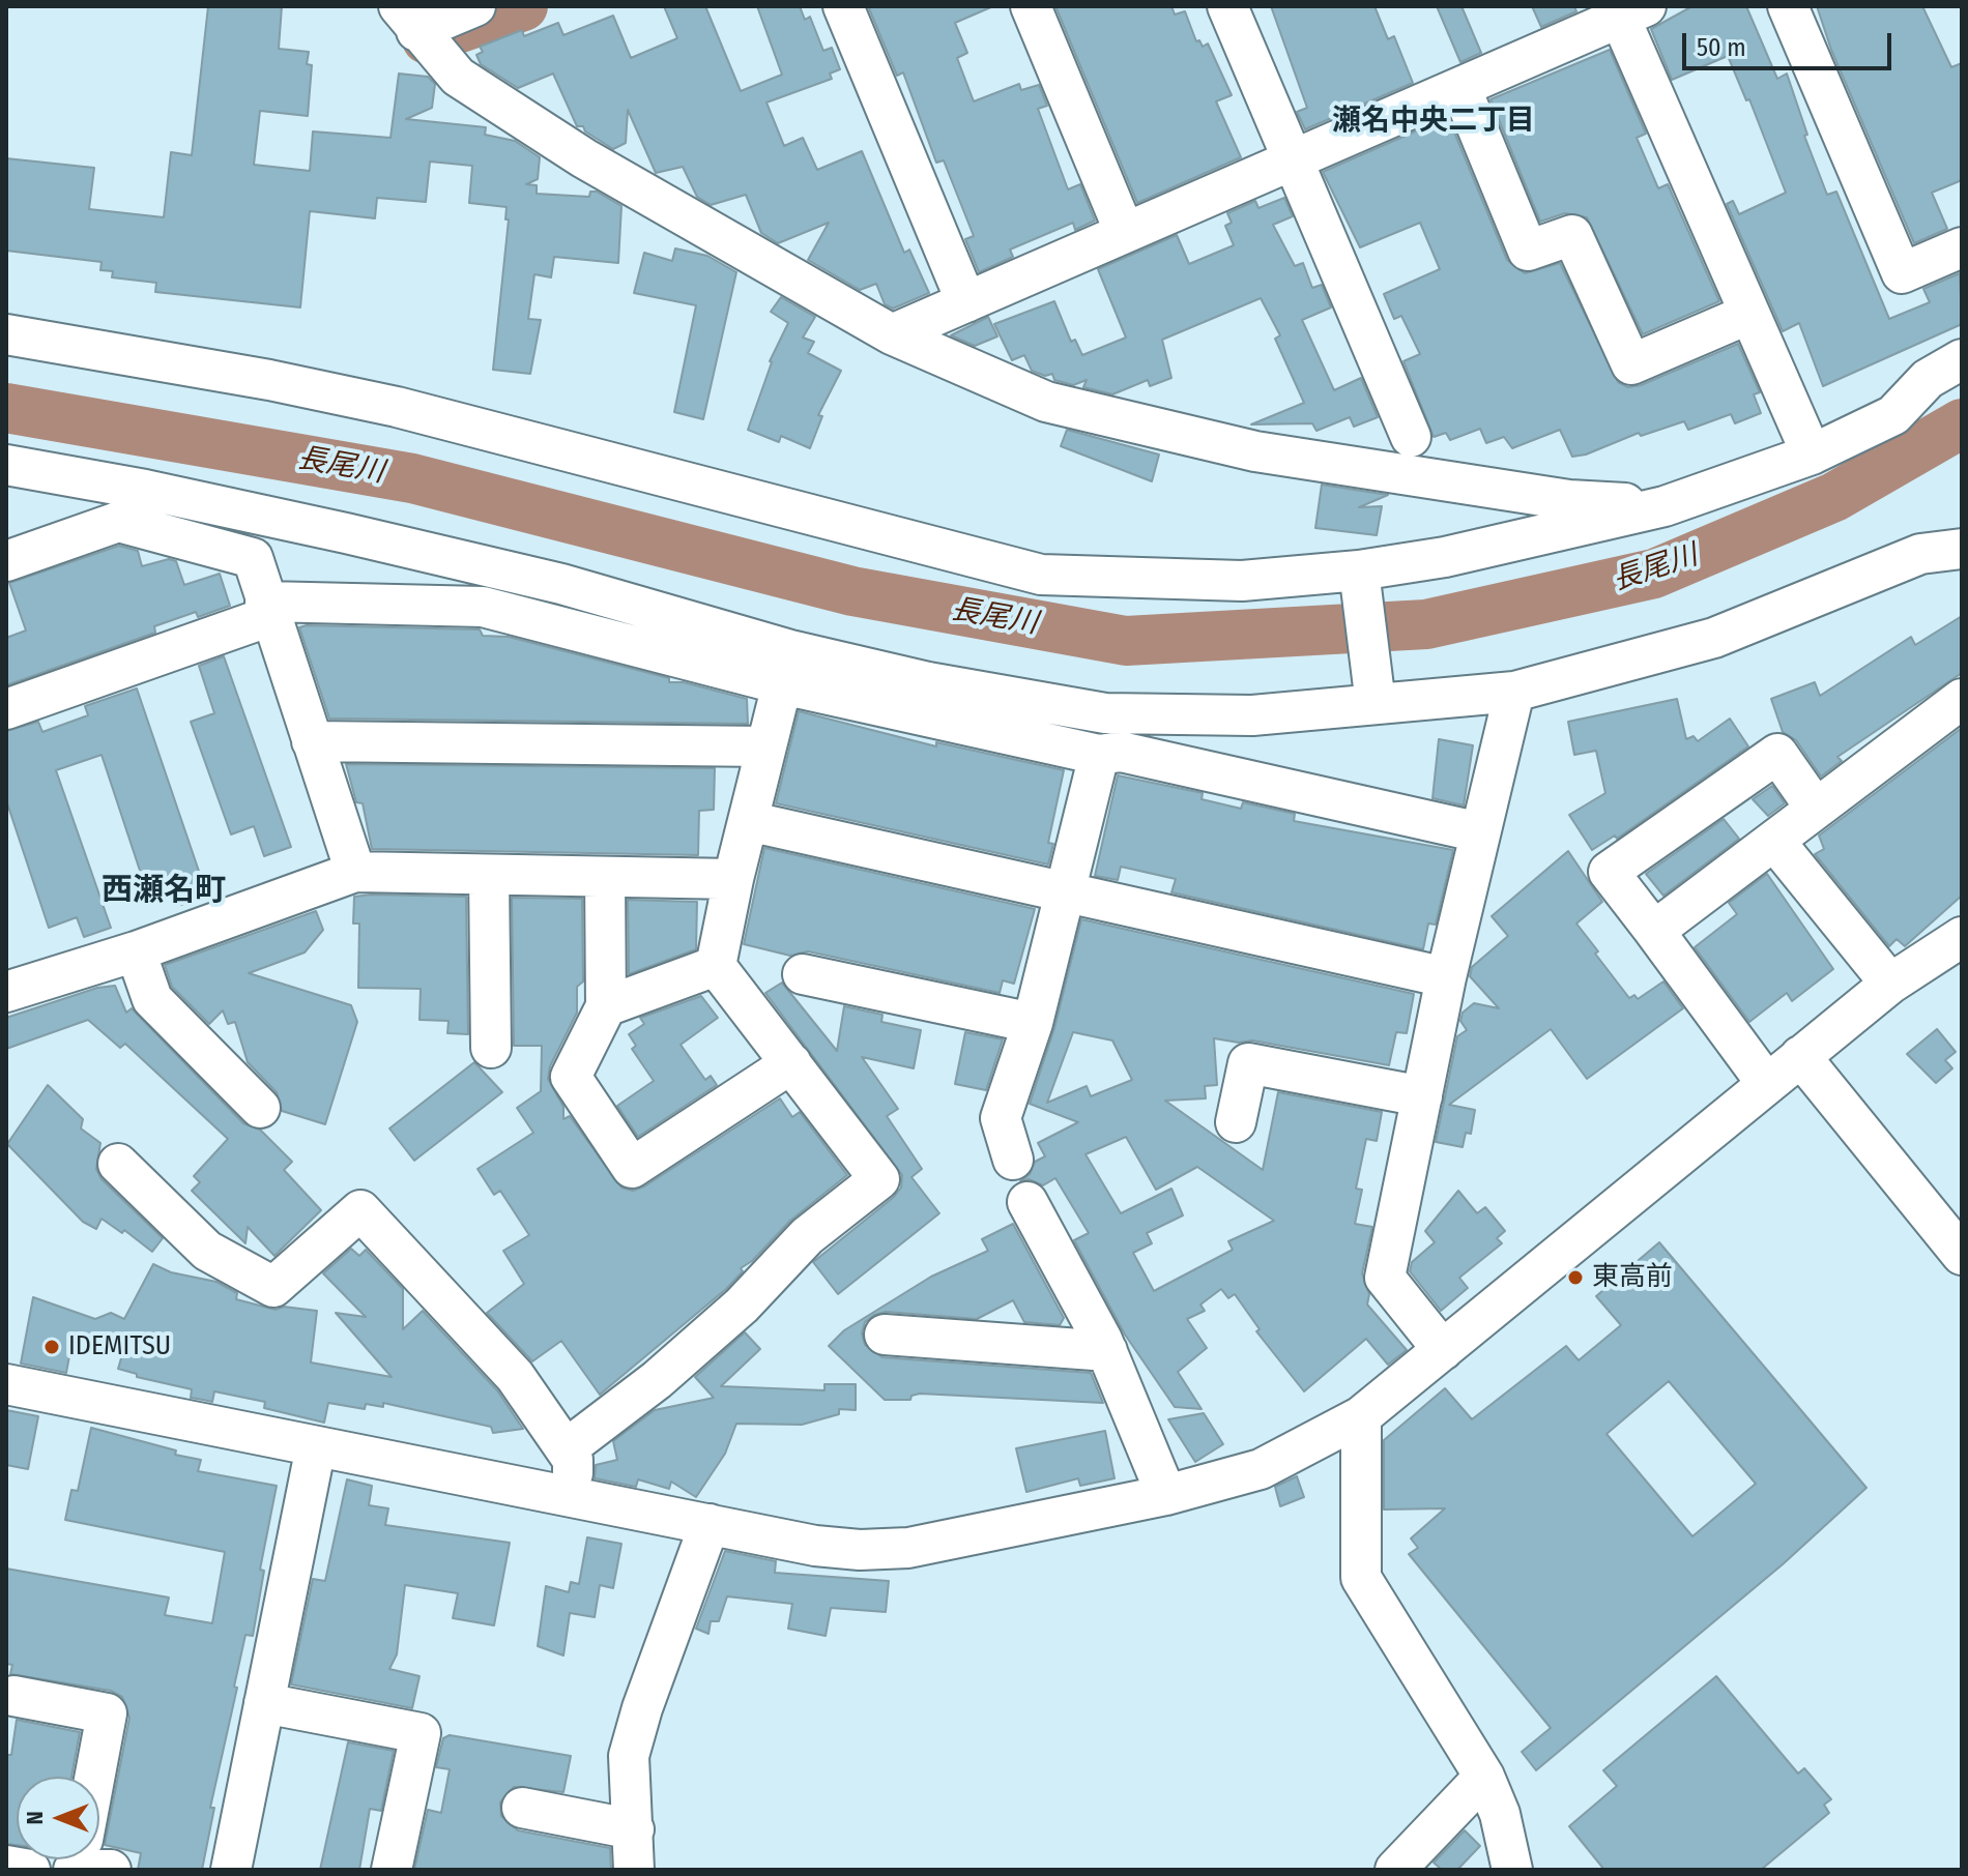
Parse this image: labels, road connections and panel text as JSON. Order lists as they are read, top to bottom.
{
  "districts": ["瀬名中央二丁目", "西瀬名町"],
  "water": ["長尾川"],
  "places": ["東高前", "IDEMITSU"],
  "scale_bar": "50 m",
  "north": "left"
}
